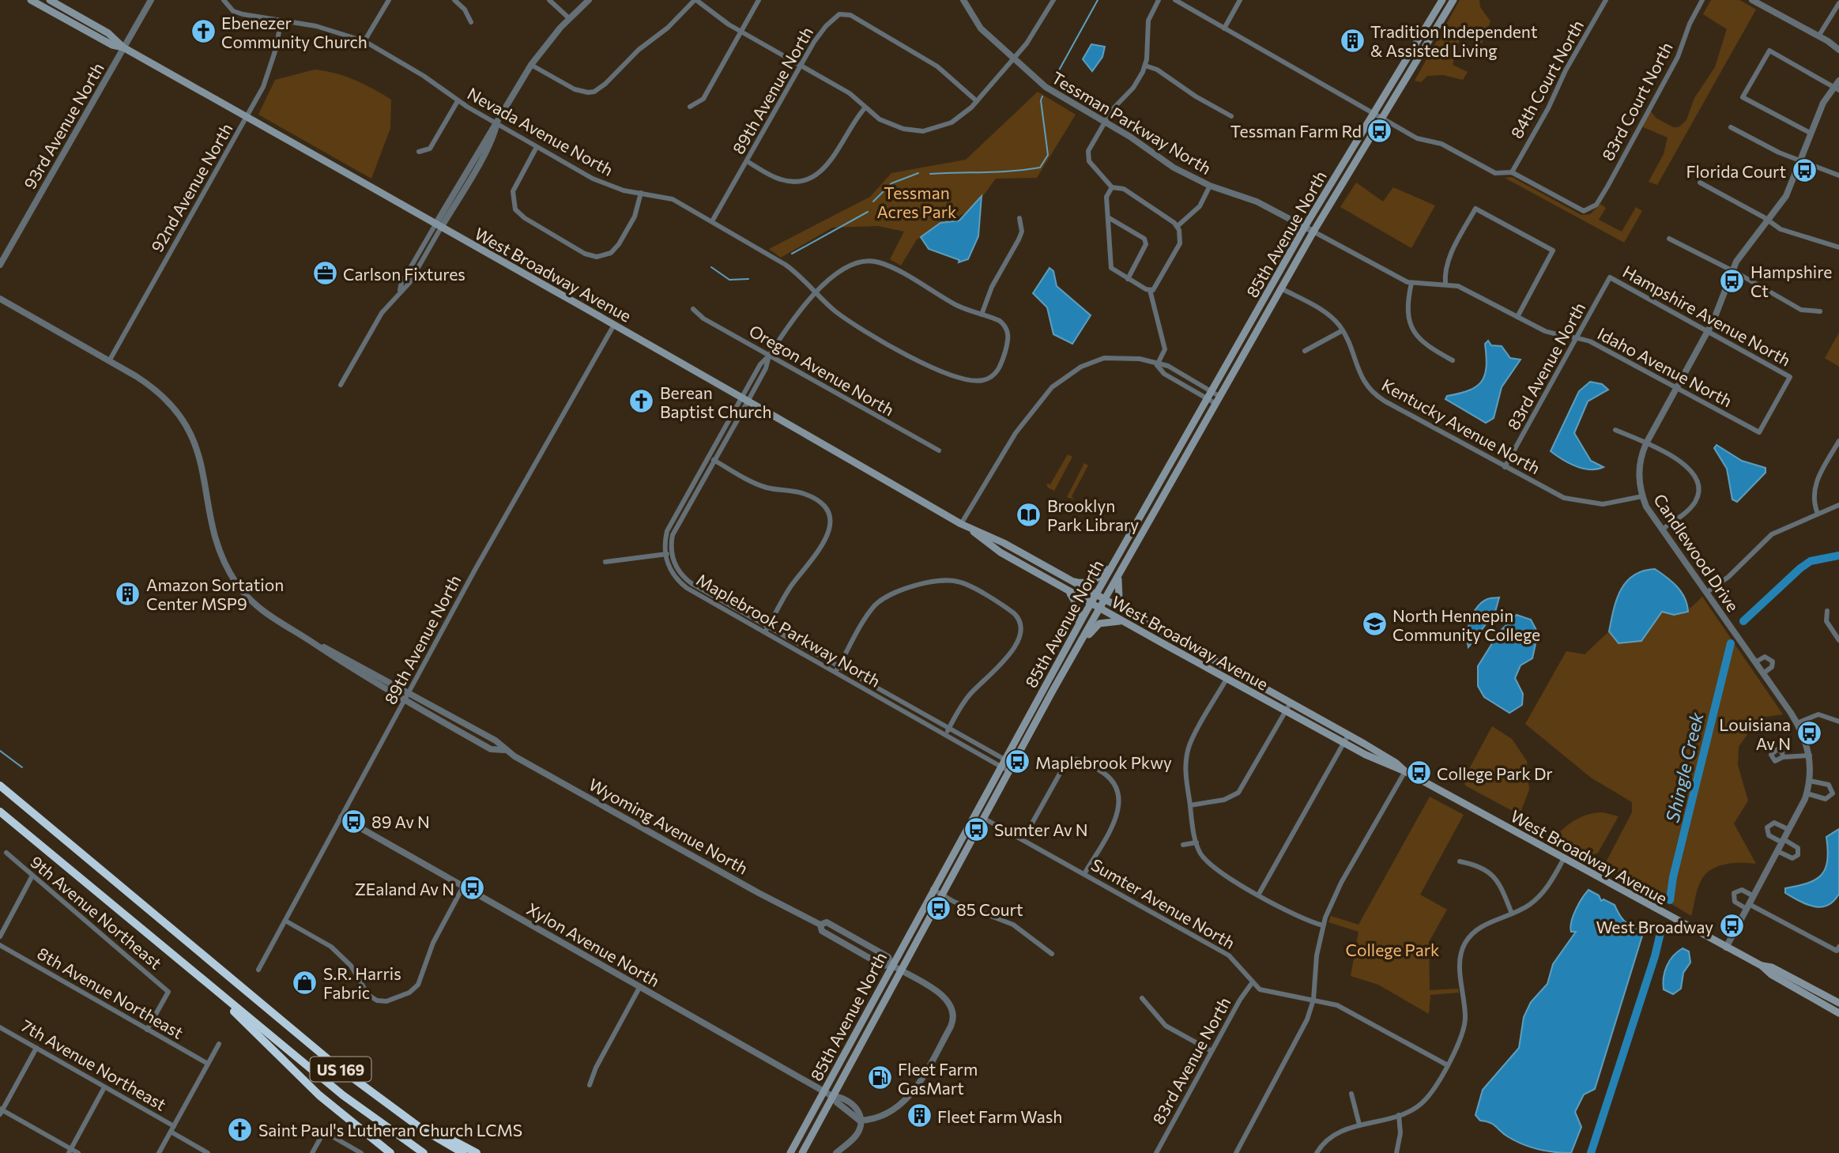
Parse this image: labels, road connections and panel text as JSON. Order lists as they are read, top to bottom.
{
  "streets": {
    "highway": ["US 169"],
    "main road": ["85th Avenue North", "West Broadway Avenue"],
    "street": [
      "84th Court North",
      "89th Avenue North",
      "83rd Court North",
      "Tessman Parkway North",
      "93rd Avenue North",
      "Nevada Avenue North",
      "92nd Avenue North",
      "Hampshire Avenue North",
      "83rd Avenue North",
      "Idaho Avenue North",
      "Oregon Avenue North",
      "Kentucky Avenue North",
      "Candlewood Drive",
      "Maplebrook Parkway North",
      "Wyoming Avenue North",
      "Sumter Avenue North",
      "9th Avenue Northeast",
      "Xylon Avenue North",
      "8th Avenue Northeast",
      "7th Avenue Northeast"
    ]
  },
  "crossings": [
    ["84th Court North", "83rd Court North"],
    ["89th Avenue North", "Nevada Avenue North"],
    ["89th Avenue North", "West Broadway Avenue"],
    ["89th Avenue North", "Wyoming Avenue North"],
    ["89th Avenue North", "Xylon Avenue North"],
    ["Tessman Parkway North", "85th Avenue North"],
    ["Tessman Parkway North", "Idaho Avenue North"],
    ["93rd Avenue North", "West Broadway Avenue"],
    ["Nevada Avenue North", "92nd Avenue North"],
    ["92nd Avenue North", "West Broadway Avenue"],
    ["92nd Avenue North", "Wyoming Avenue North"],
    ["85th Avenue North", "West Broadway Avenue"],
    ["85th Avenue North", "Idaho Avenue North"],
    ["85th Avenue North", "Kentucky Avenue North"],
    ["85th Avenue North", "Maplebrook Parkway North"],
    ["85th Avenue North", "Wyoming Avenue North"],
    ["85th Avenue North", "Sumter Avenue North"],
    ["85th Avenue North", "Xylon Avenue North"],
    ["West Broadway Avenue", "Candlewood Drive"],
    ["Hampshire Avenue North", "83rd Avenue North"],
    ["Hampshire Avenue North", "Idaho Avenue North"],
    ["Hampshire Avenue North", "Candlewood Drive"],
    ["83rd Avenue North", "Idaho Avenue North"],
    ["83rd Avenue North", "Kentucky Avenue North"],
    ["83rd Avenue North", "Sumter Avenue North"],
    ["Idaho Avenue North", "Candlewood Drive"],
    ["Kentucky Avenue North", "Candlewood Drive"],
    ["Wyoming Avenue North", "Xylon Avenue North"],
    ["9th Avenue Northeast", "8th Avenue Northeast"]
  ],
  "water": ["Shingle Creek"],
  "parks": ["Tessman Acres Park", "College Park"],
  "places": {
    "church": ["Ebenezer Community Church", "Berean Baptist Church", "Saint Paul's Lutheran Church LCMS"],
    "building": ["Tradition Independent & Assisted Living", "Amazon Sortation Center MSP9", "Fleet Farm Wash"],
    "bus stop": [
      "Tessman Farm Rd",
      "Florida Court",
      "Hampshire Ct",
      "Louisiana Av N",
      "Maplebrook Pkwy",
      "College Park Dr",
      "89 Av N",
      "Sumter Av N",
      "ZEaland Av N",
      "85 Court",
      "West Broadway"
    ],
    "office": ["Carlson Fixtures"],
    "library": ["Brooklyn Park Library"],
    "school or university": ["North Hennepin Community College"],
    "shop": ["S.R. Harris Fabric"],
    "fuel station": ["Fleet Farm GasMart"]
  }
}
